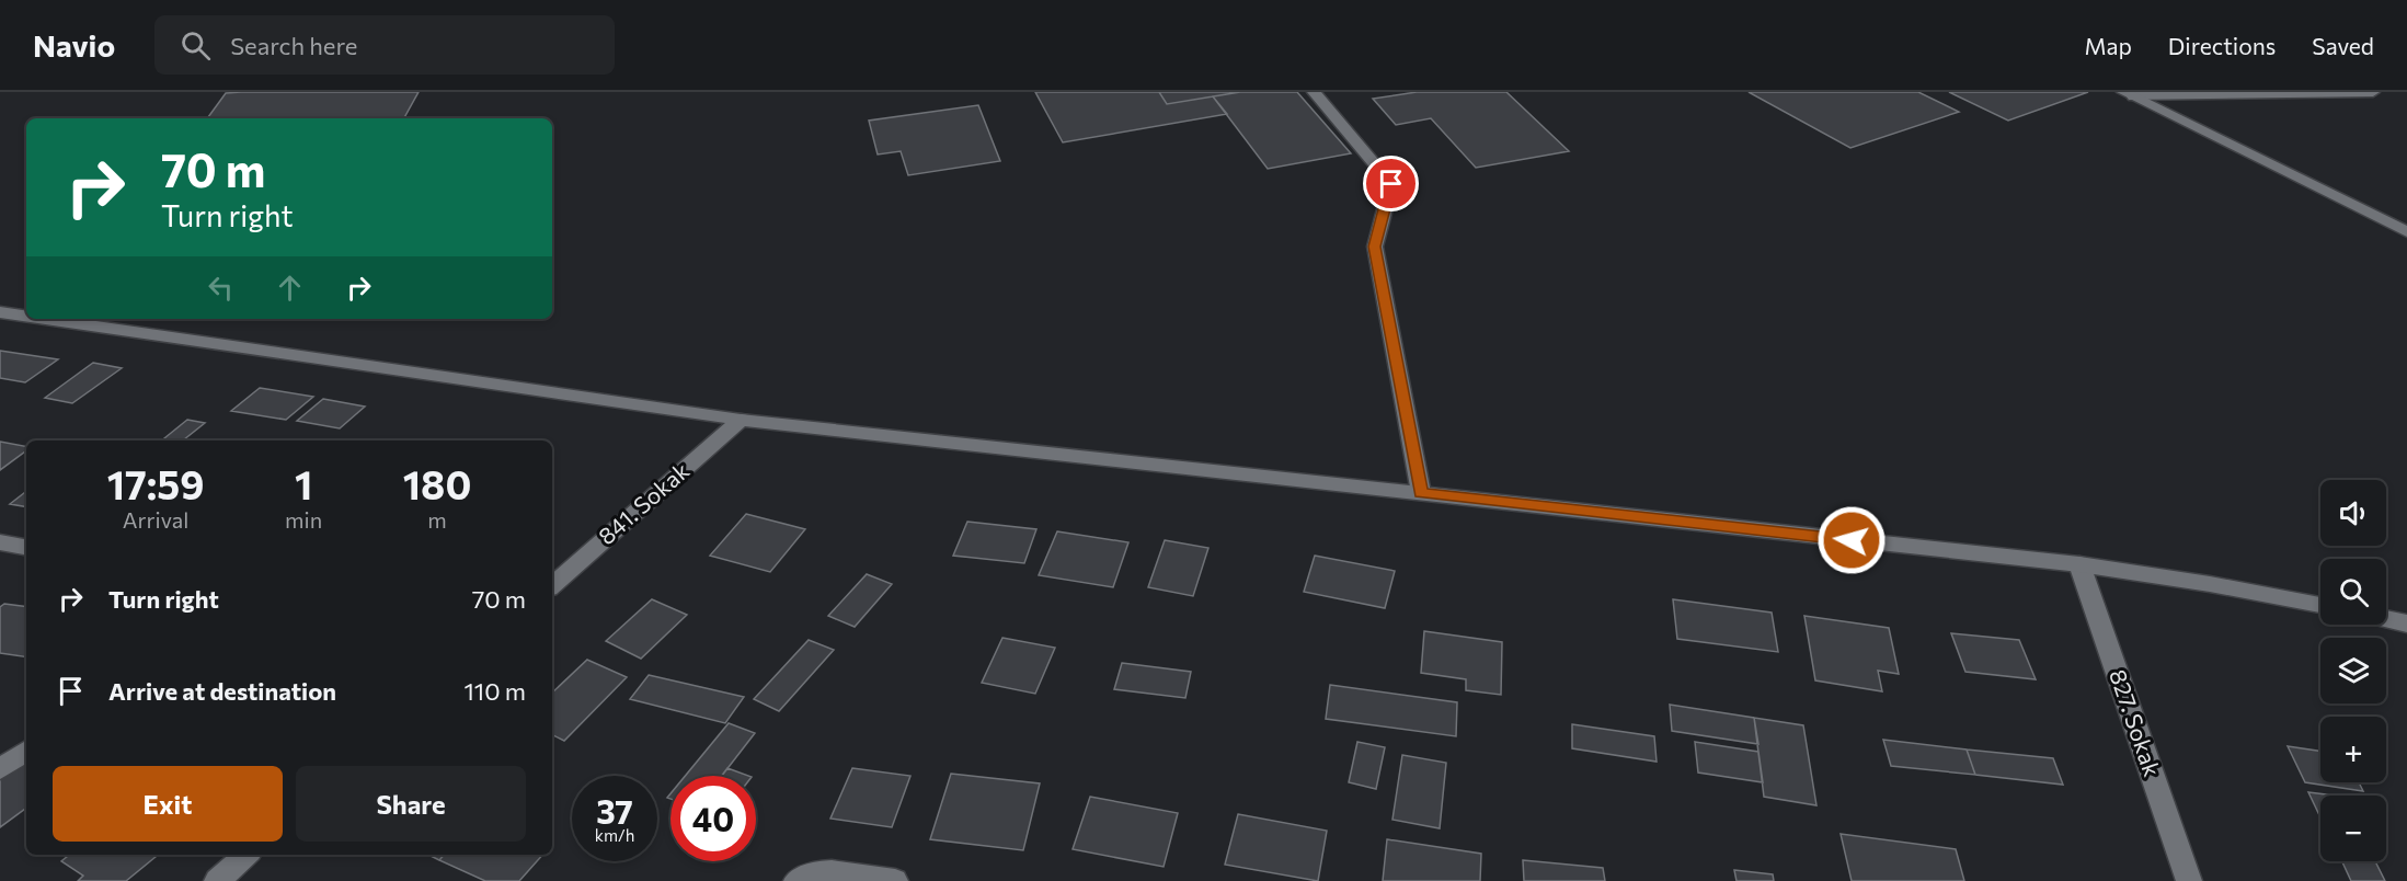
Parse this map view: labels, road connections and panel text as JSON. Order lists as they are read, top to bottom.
{
  "streets": {
    "street": ["841. Sokak", "827. Sokak"]
  },
  "page": {
    "header": "Navio",
    "search": "Search here",
    "nav": ["Map", "Directions", "Saved"],
    "turn": ["70 m", "Turn right"],
    "eta": [
      "17:59",
      "Arrival",
      "1",
      "min",
      "180",
      "m"
    ],
    "map_buttons": ["+", "−"],
    "list": [
      {
        "name": "Turn right",
        "value": "70 m"
      },
      {
        "name": "Arrive at destination",
        "value": "110 m"
      }
    ],
    "buttons": ["Exit", "Share"],
    "speed": "37 km/h",
    "limit": "40"
  }
}
